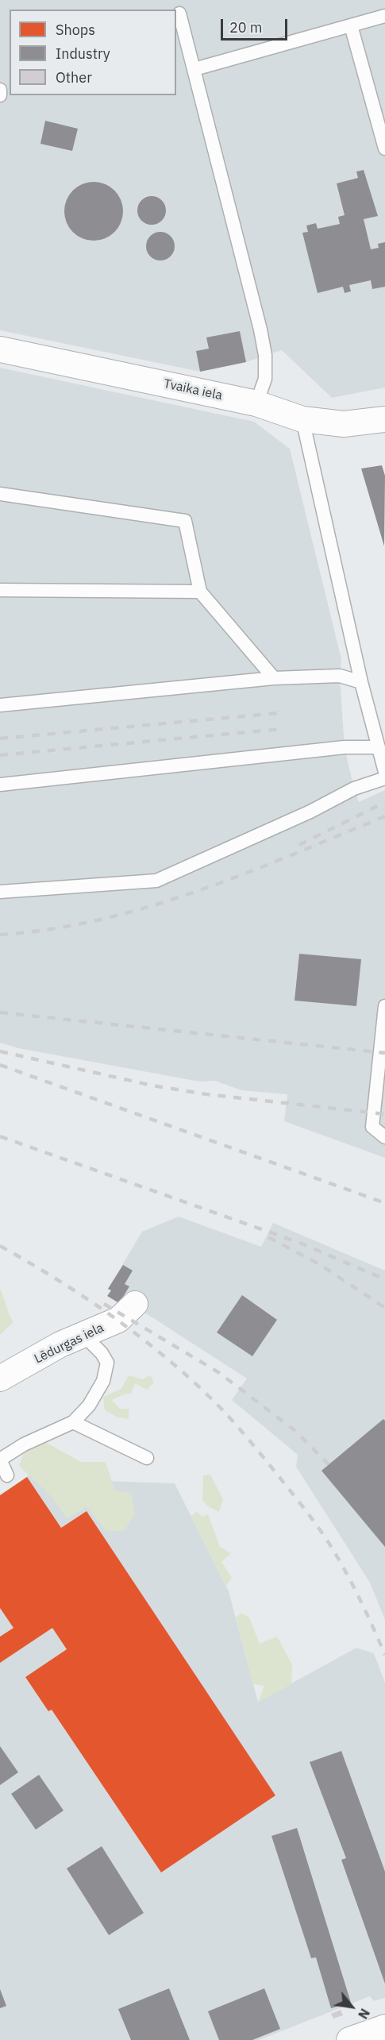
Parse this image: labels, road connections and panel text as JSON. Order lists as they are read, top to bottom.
{
  "streets": {
    "street": ["Tvaika iela", "Lēdurgas iela"]
  },
  "legend": ["Shops", "Industry", "Other"],
  "scale_bar": "20 m",
  "north": "bottom right"
}
